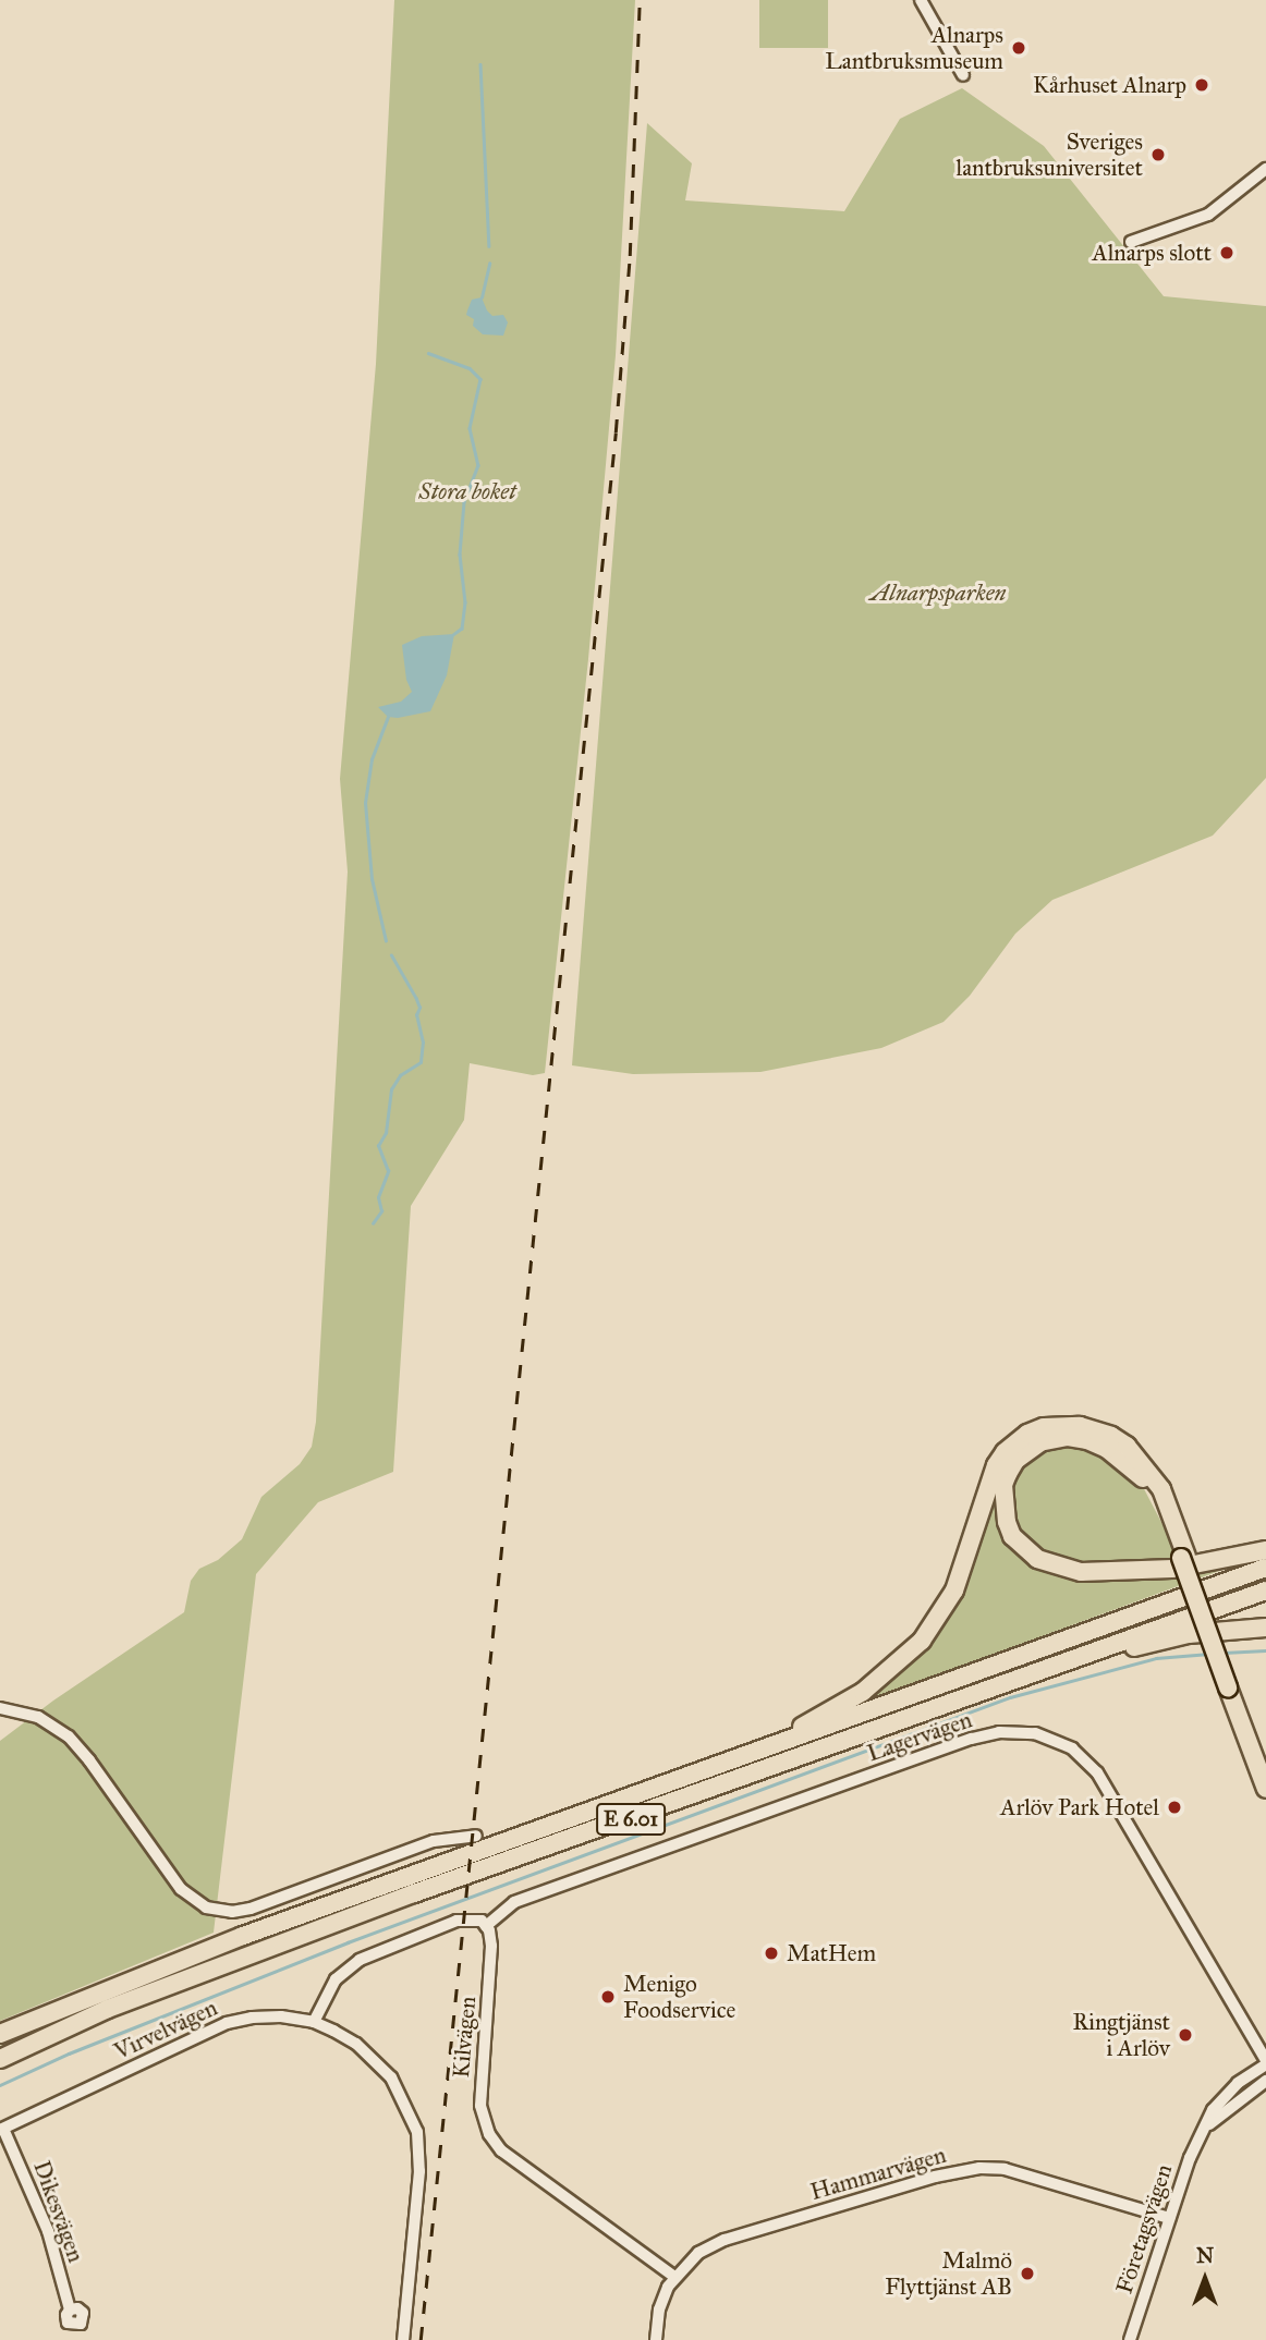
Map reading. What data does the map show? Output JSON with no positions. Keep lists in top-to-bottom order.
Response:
{
  "streets": {
    "highway": ["E 6.01"],
    "street": [
      "Lagervägen",
      "Virvelvägen",
      "Kilvägen",
      "Hammarvägen",
      "Dikesvägen",
      "Företagsvägen"
    ]
  },
  "crossings": [
    ["Lagervägen", "Kilvägen"],
    ["Lagervägen", "Företagsvägen"],
    ["Virvelvägen", "Dikesvägen"],
    ["Kilvägen", "Hammarvägen"],
    ["Hammarvägen", "Företagsvägen"]
  ],
  "parks": ["Stora boket", "Alnarpsparken"],
  "places": [
    "Alnarps Lantbruksmuseum",
    "Kårhuset Alnarp",
    "Sveriges lantbruksuniversitet",
    "Alnarps slott",
    "Arlöv Park Hotel",
    "MatHem",
    "Menigo Foodservice",
    "Ringtjänst i Arlöv",
    "Malmö Flyttjänst AB"
  ],
  "north": "top"
}
